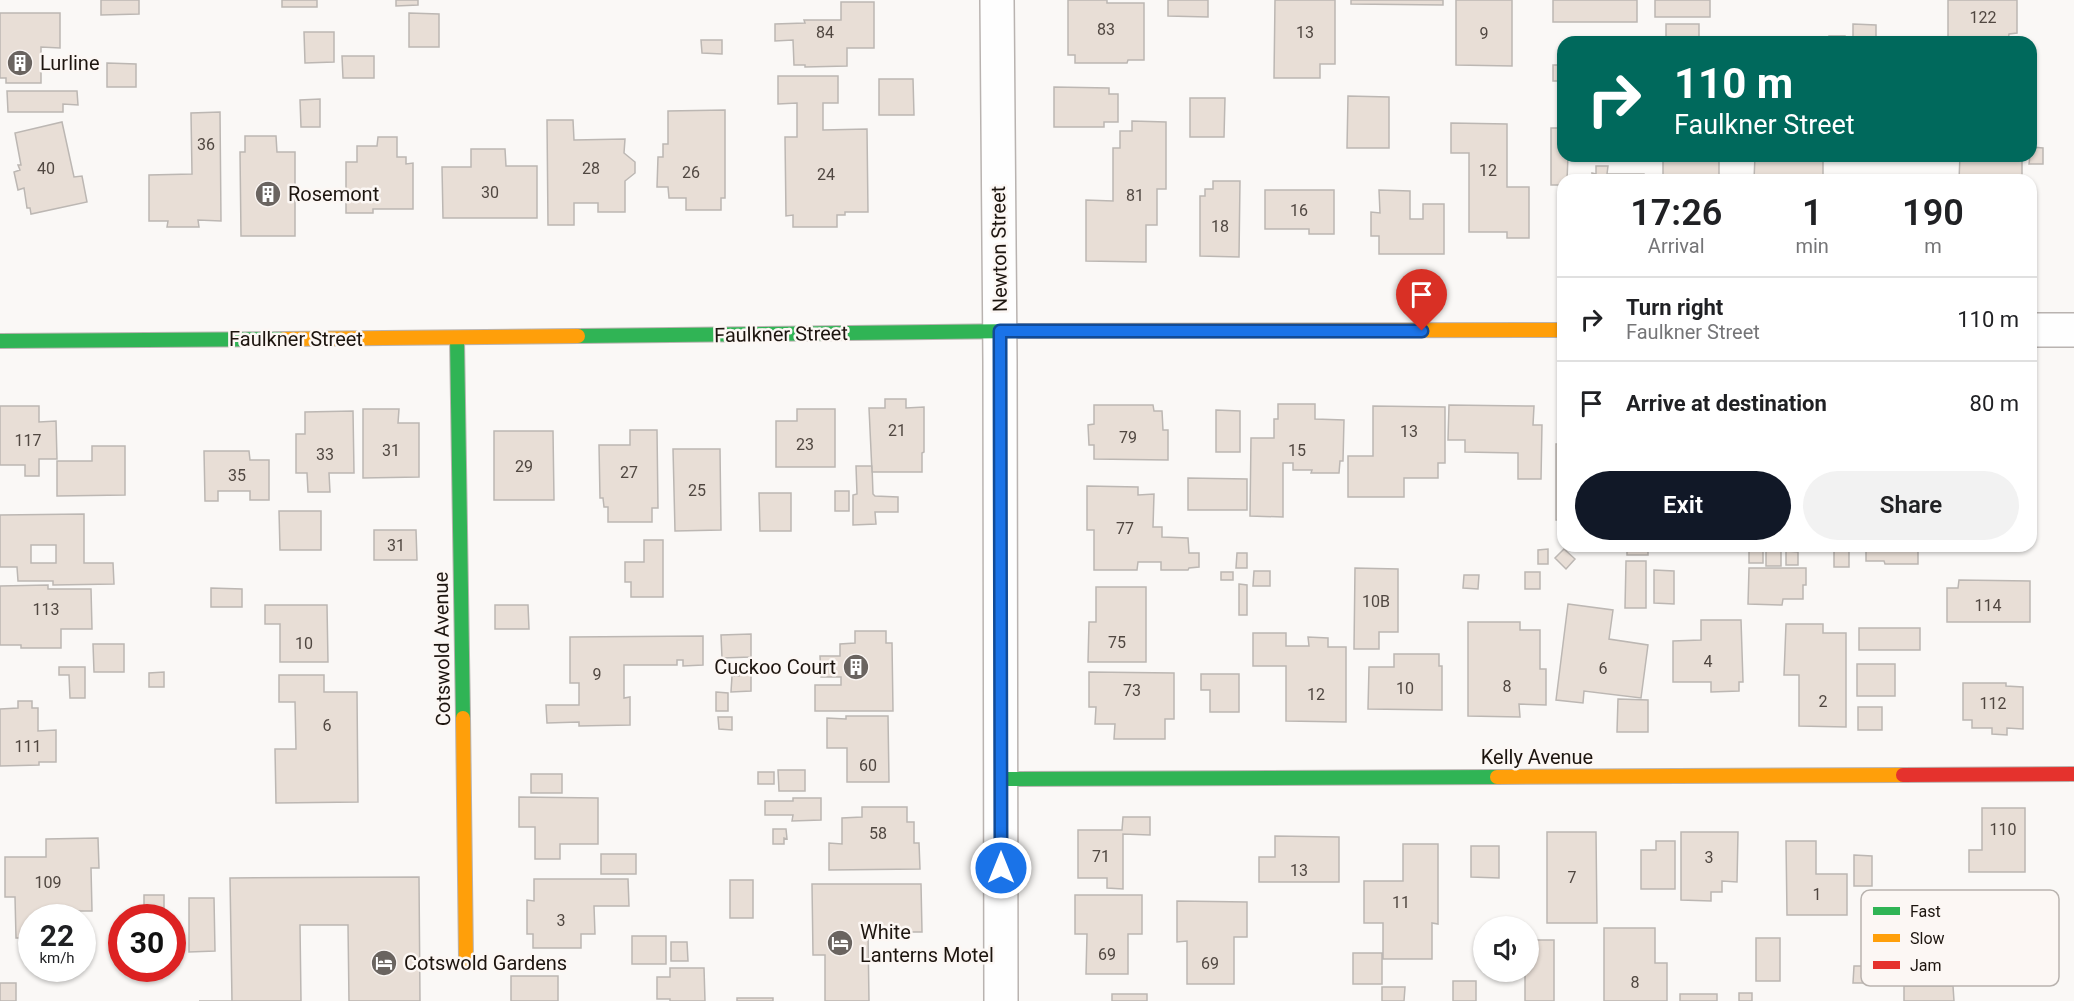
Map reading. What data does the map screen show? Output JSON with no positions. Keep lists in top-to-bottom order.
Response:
{
  "streets": {
    "street": [
      "Newton Street",
      "Faulkner Street",
      "Cotswold Avenue",
      "Kelly Avenue"
    ]
  },
  "crossings": [
    ["Newton Street", "Faulkner Street"],
    ["Newton Street", "Kelly Avenue"],
    ["Faulkner Street", "Cotswold Avenue"]
  ],
  "places": {
    "building": ["Lurline", "Rosemont", "Cuckoo Court"],
    "hotel": ["White Lanterns Motel", "Cotswold Gardens"]
  },
  "house_numbers": [
    "122",
    "83",
    "84",
    "13",
    "9",
    "36",
    "40",
    "28",
    "12",
    "26",
    "24",
    "30",
    "81",
    "16",
    "18",
    "21",
    "13",
    "79",
    "117",
    "23",
    "31",
    "15",
    "33",
    "29",
    "27",
    "35",
    "25",
    "77",
    "31",
    "10B",
    "114",
    "113",
    "75",
    "10",
    "4",
    "6",
    "9",
    "8",
    "10",
    "73",
    "12",
    "2",
    "112",
    "6",
    "111",
    "60",
    "110",
    "58",
    "71",
    "3",
    "13",
    "7",
    "109",
    "1",
    "11",
    "3",
    "69",
    "69",
    "8"
  ],
  "legend": ["Fast", "Slow", "Jam"],
  "page": {
    "turn": ["110 m", "Faulkner Street"],
    "eta": [
      "17:26",
      "Arrival",
      "1",
      "min",
      "190",
      "m"
    ],
    "list": [
      {
        "name": "Turn right",
        "note": "Faulkner Street",
        "value": "110 m"
      },
      {
        "name": "Arrive at destination",
        "value": "80 m"
      }
    ],
    "buttons": ["Exit", "Share"],
    "speed": "22 km/h",
    "limit": "30"
  }
}
